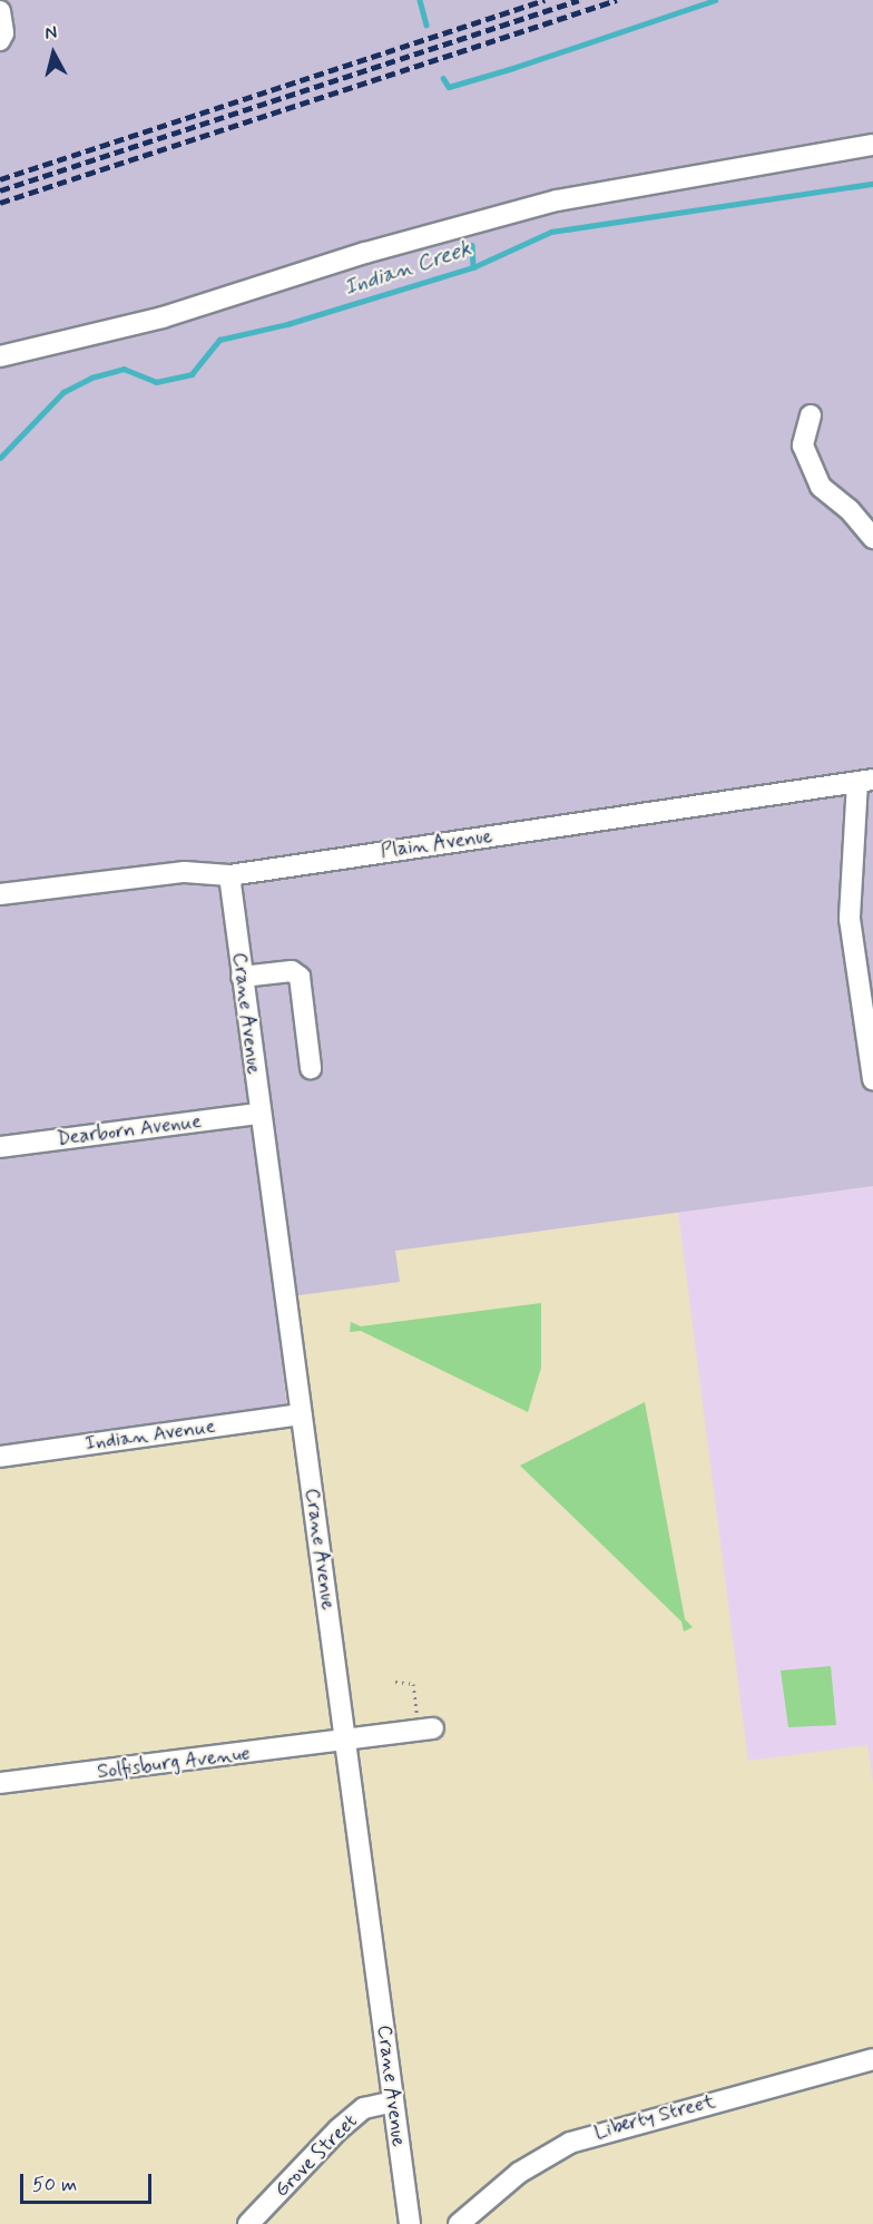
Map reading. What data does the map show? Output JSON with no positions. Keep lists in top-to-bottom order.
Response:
{
  "streets": {
    "street": [
      "Plain Avenue",
      "Crane Avenue",
      "Dearborn Avenue",
      "Indian Avenue",
      "Solfisburg Avenue",
      "Liberty Street",
      "Grove Street"
    ]
  },
  "crossings": [
    ["Plain Avenue", "Crane Avenue"],
    ["Crane Avenue", "Dearborn Avenue"],
    ["Crane Avenue", "Indian Avenue"],
    ["Crane Avenue", "Solfisburg Avenue"],
    ["Crane Avenue", "Grove Street"]
  ],
  "water": ["Indian Creek"],
  "scale_bar": "50 m",
  "north": "top"
}
